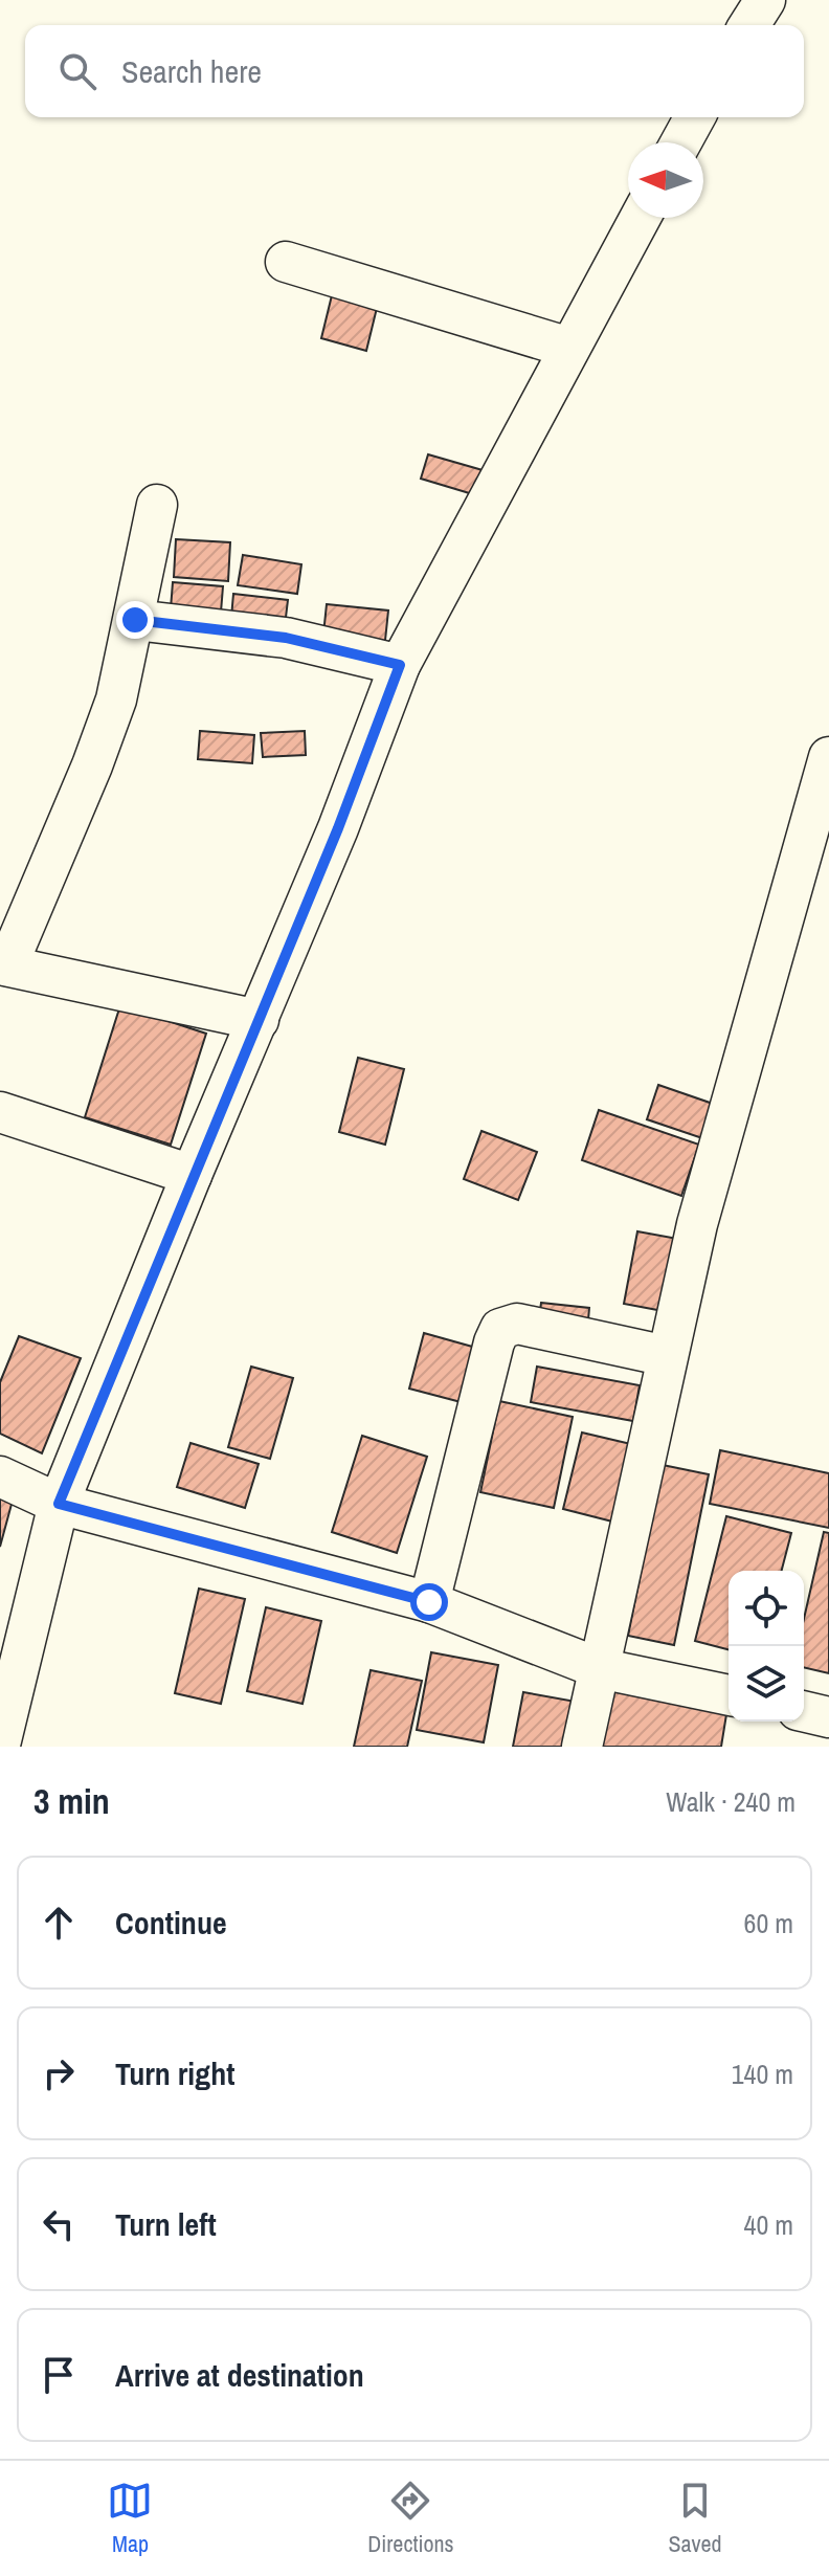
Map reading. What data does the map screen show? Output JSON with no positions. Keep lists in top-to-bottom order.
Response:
{
  "north": "left",
  "page": {
    "search": "Search here",
    "heading": ["3 min", "Walk · 240 m"],
    "list": [
      ["Continue", "60 m"],
      ["Turn right", "140 m"],
      ["Turn left", "40 m"],
      "Arrive at destination"
    ],
    "nav": ["Map", "Directions", "Saved"]
  }
}
